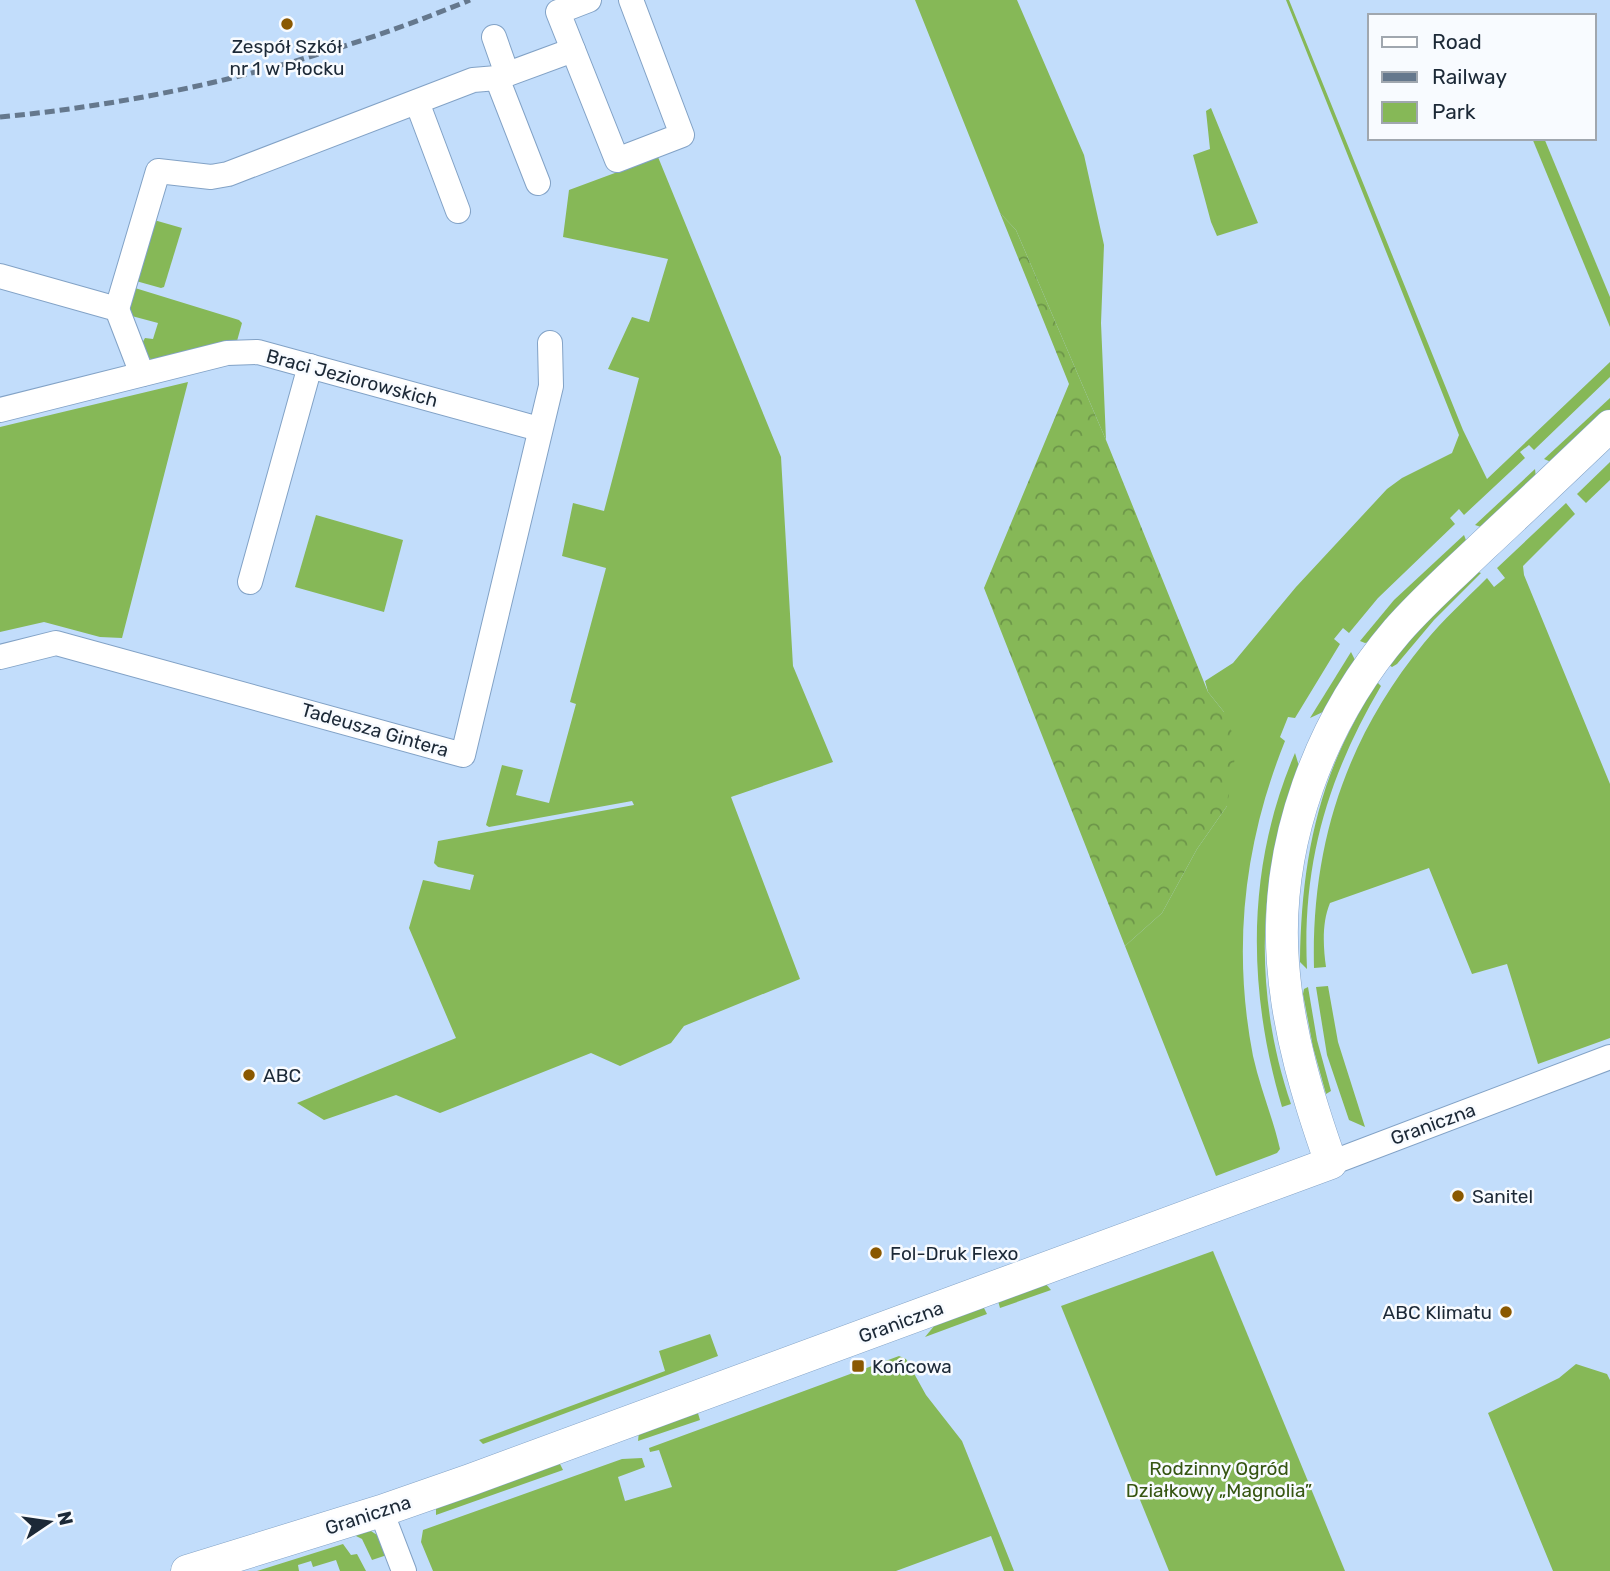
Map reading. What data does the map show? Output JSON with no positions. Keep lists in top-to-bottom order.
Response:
{
  "streets": {
    "street": ["Braci Jeziorowskich", "Tadeusza Gintera", "Graniczna"]
  },
  "crossings": [
    ["Braci Jeziorowskich", "Tadeusza Gintera"]
  ],
  "parks": ["Rodzinny Ogród Działkowy „Magnolia”"],
  "places": {
    "other": [
      "Zespół Szkół nr 1 w Płocku",
      "ABC",
      "Sanitel",
      "Fol-Druk Flexo",
      "ABC Klimatu"
    ],
    "transit": ["Końcowa"]
  },
  "legend": ["Road", "Railway", "Park"],
  "north": "right"
}
